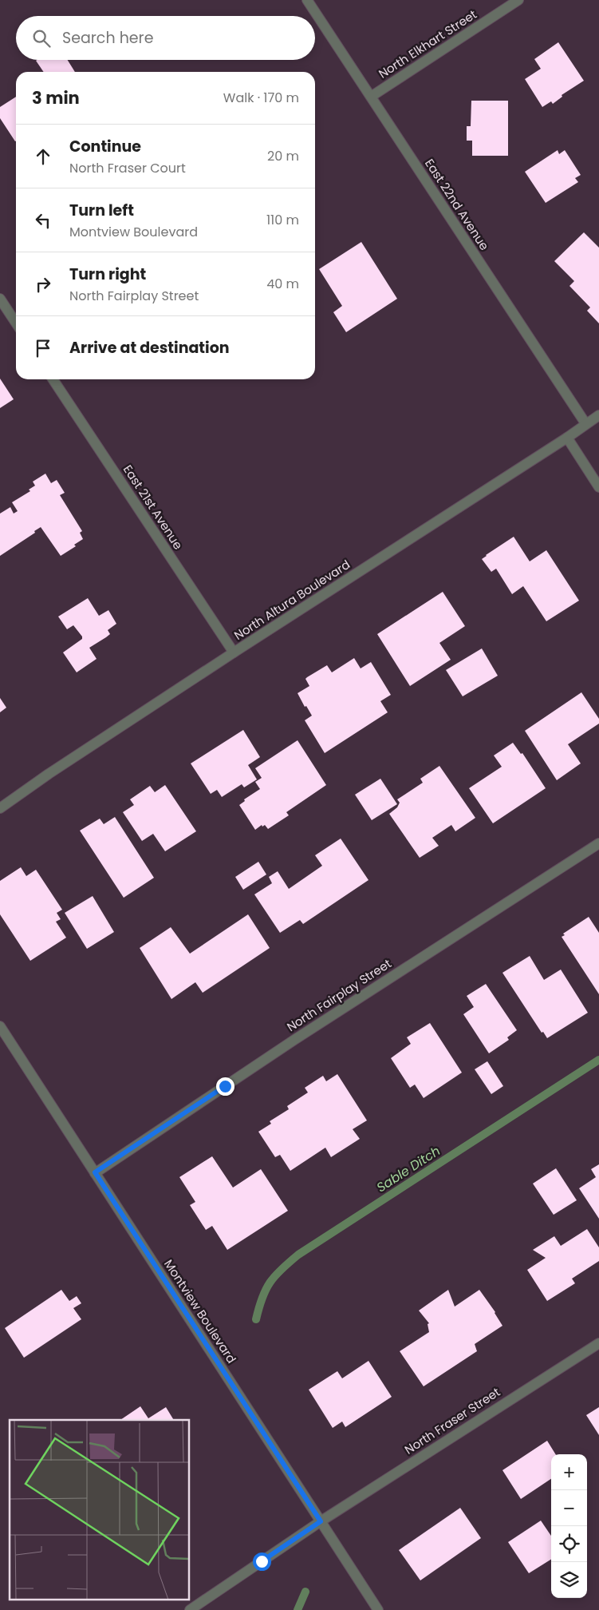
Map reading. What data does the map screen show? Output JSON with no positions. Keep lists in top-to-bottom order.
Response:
{
  "streets": {
    "street": [
      "North Elkhart Street",
      "East 22nd Avenue",
      "East 21st Avenue",
      "North Altura Boulevard",
      "North Fairplay Street",
      "Montview Boulevard",
      "North Fraser Street"
    ]
  },
  "crossings": [
    ["North Elkhart Street", "East 22nd Avenue"],
    ["East 22nd Avenue", "North Altura Boulevard"],
    ["East 21st Avenue", "North Altura Boulevard"],
    ["North Fairplay Street", "Montview Boulevard"],
    ["Montview Boulevard", "North Fraser Street"]
  ],
  "water": ["Sable Ditch"],
  "page": {
    "search": "Search here",
    "heading": ["3 min", "Walk · 170 m"],
    "list": [
      ["Continue", "North Fraser Court", "20 m"],
      ["Turn left", "Montview Boulevard", "110 m"],
      ["Turn right", "North Fairplay Street", "40 m"],
      "Arrive at destination"
    ],
    "map_buttons": ["+", "−"]
  }
}
